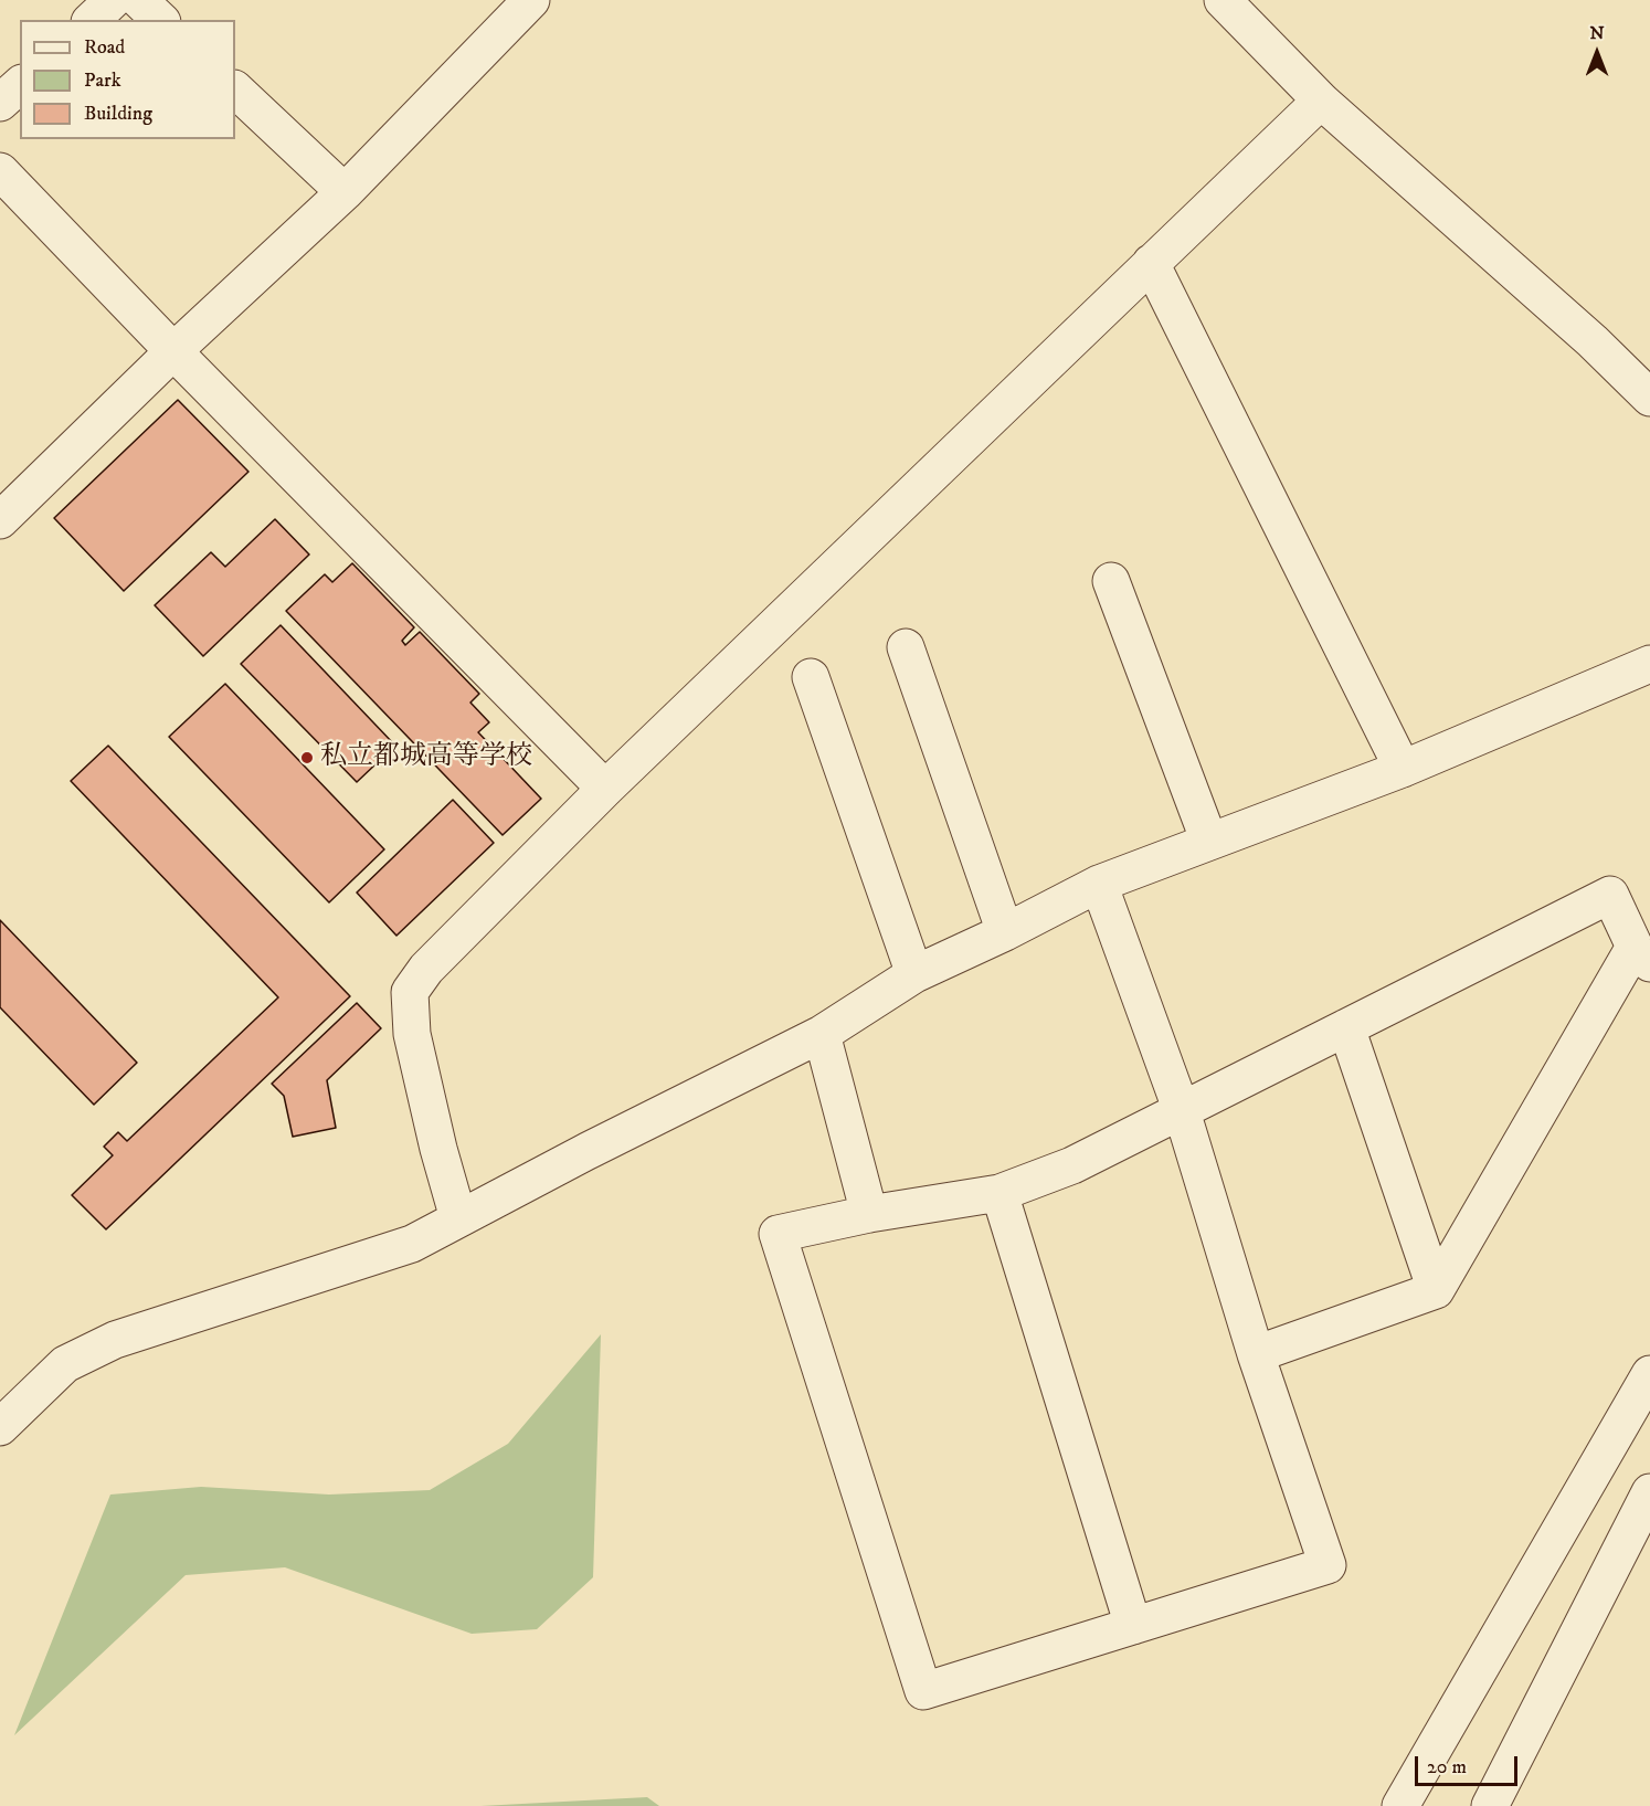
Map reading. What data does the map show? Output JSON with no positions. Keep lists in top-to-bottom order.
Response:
{
  "places": ["私立都城高等学校"],
  "legend": ["Road", "Park", "Building"],
  "scale_bar": "20 m",
  "north": "top"
}
